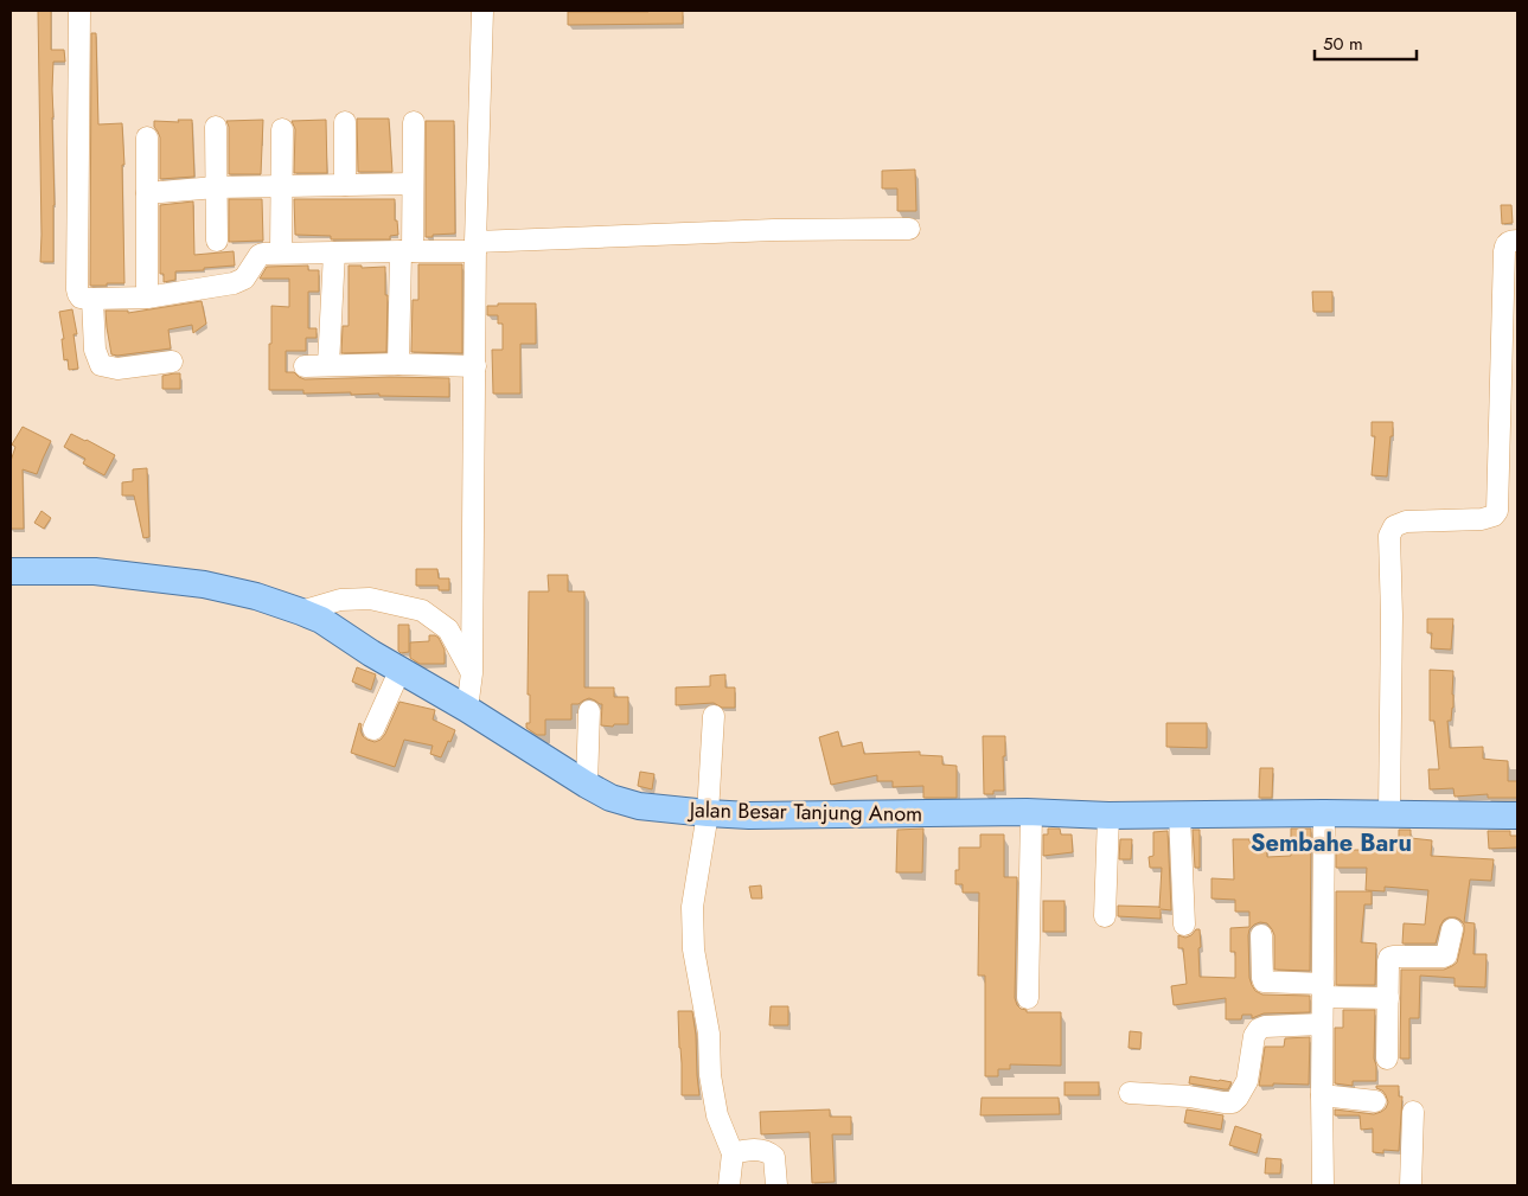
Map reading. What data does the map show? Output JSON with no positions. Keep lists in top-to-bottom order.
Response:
{
  "streets": {
    "main road": ["Jalan Besar Tanjung Anom"]
  },
  "districts": ["Sembahe Baru"],
  "scale_bar": "50 m"
}
